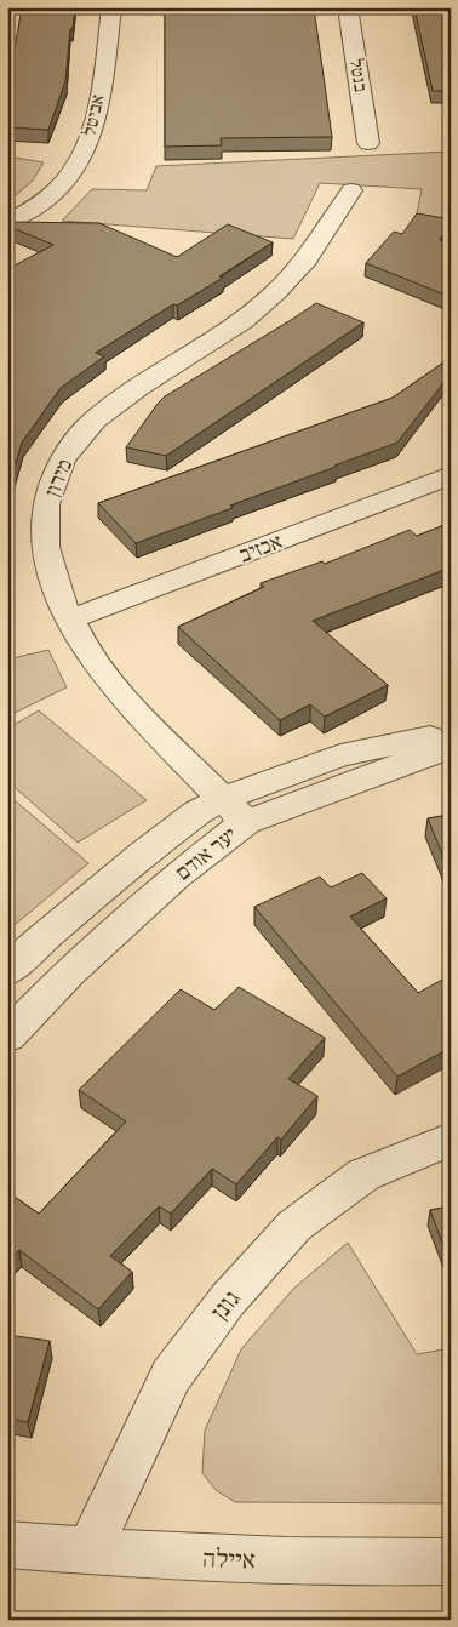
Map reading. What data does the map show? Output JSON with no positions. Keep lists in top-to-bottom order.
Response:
{
  "streets": {
    "street": [
      "בנטל",
      "אביטל",
      "מירון",
      "אכזיב",
      "יער אודם",
      "גונן",
      "איילה"
    ]
  },
  "crossings": [
    ["מירון", "אכזיב"],
    ["מירון", "יער אודם"],
    ["גונן", "איילה"]
  ]
}
